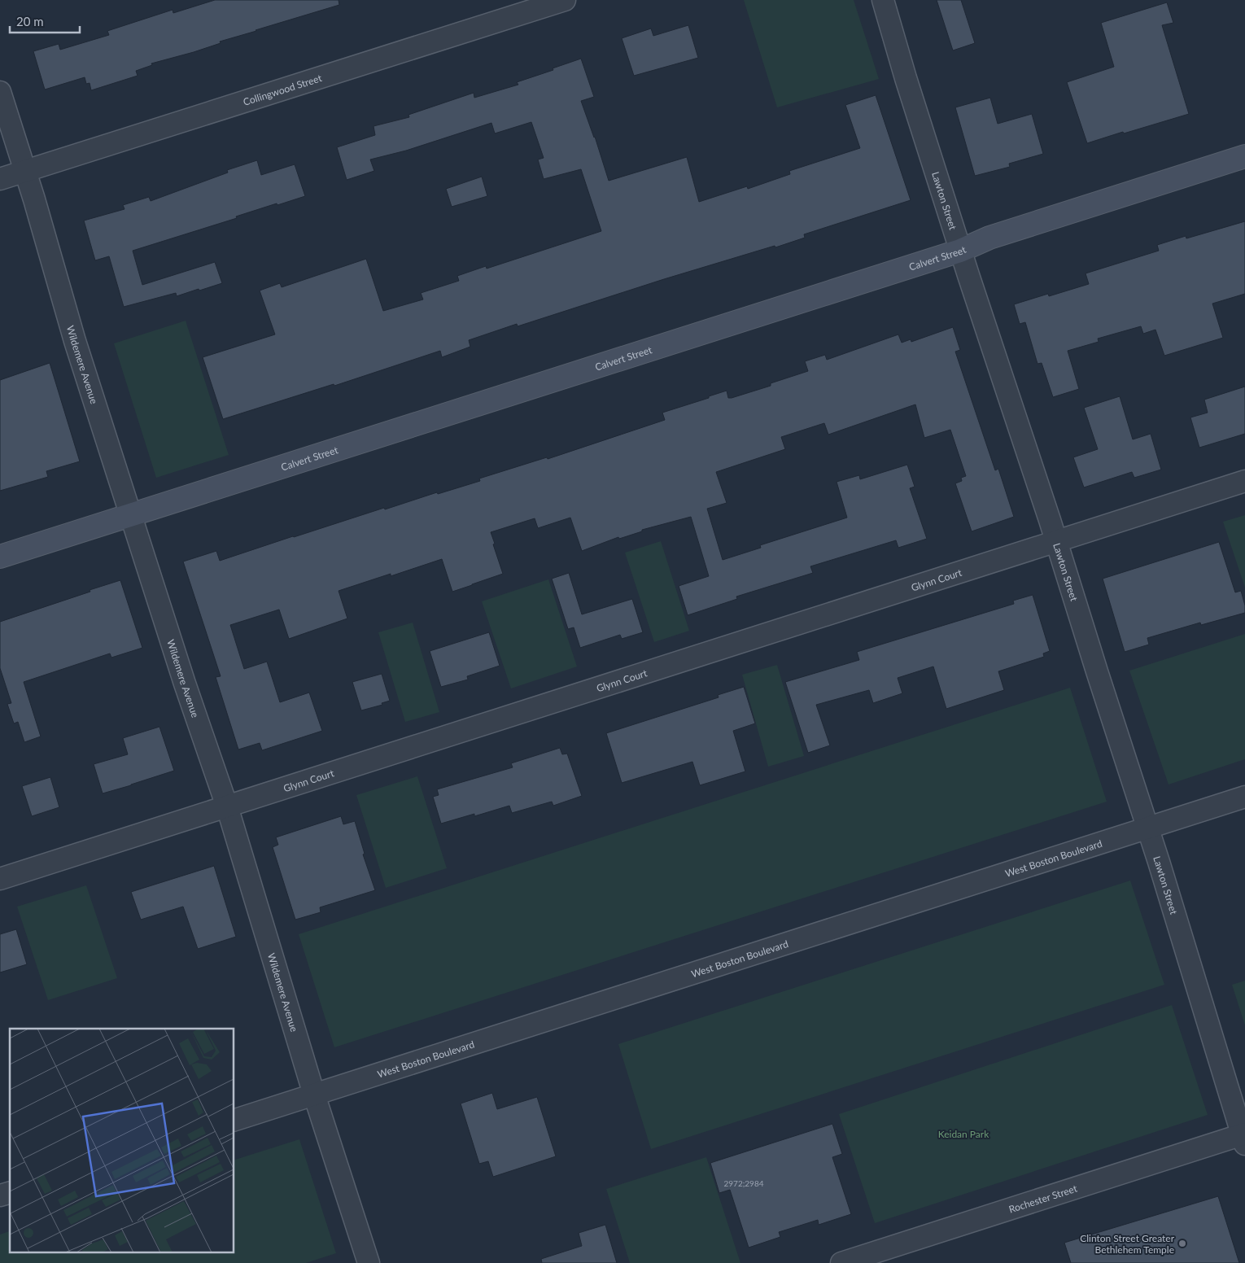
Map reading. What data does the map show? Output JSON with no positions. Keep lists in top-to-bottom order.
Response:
{
  "streets": {
    "street": [
      "Collingwood Street",
      "Lawton Street",
      "Calvert Street",
      "Wildemere Avenue",
      "Glynn Court",
      "West Boston Boulevard",
      "Rochester Street"
    ]
  },
  "crossings": [
    ["Collingwood Street", "Wildemere Avenue"],
    ["Lawton Street", "Calvert Street"],
    ["Lawton Street", "Glynn Court"],
    ["Lawton Street", "West Boston Boulevard"],
    ["Lawton Street", "Rochester Street"],
    ["Calvert Street", "Wildemere Avenue"],
    ["Wildemere Avenue", "Glynn Court"],
    ["Wildemere Avenue", "West Boston Boulevard"]
  ],
  "parks": ["Keidan Park"],
  "places": ["Clinton Street Greater Bethlehem Temple"],
  "house_numbers": ["2972;2984"],
  "scale_bar": "20 m"
}
